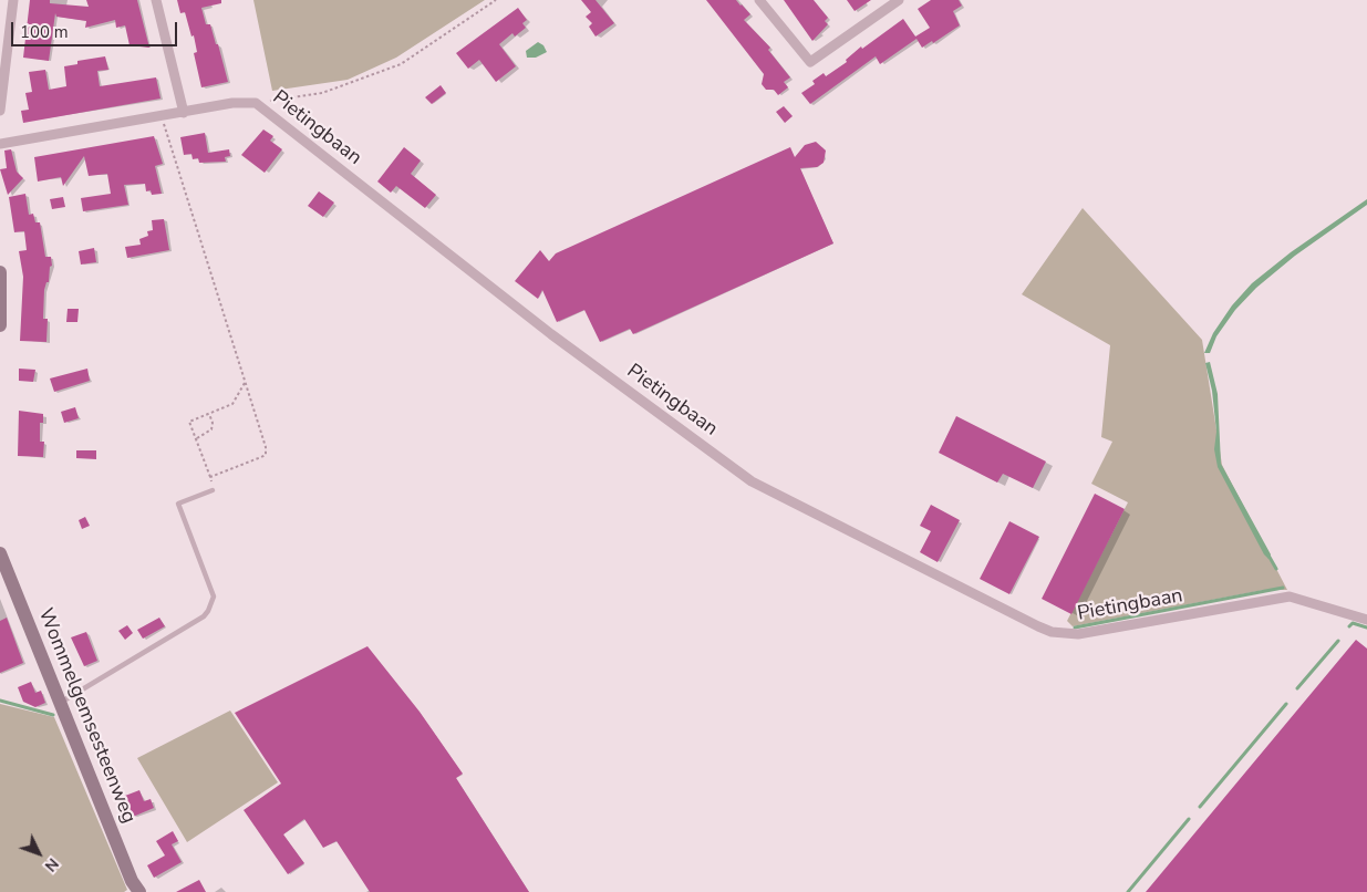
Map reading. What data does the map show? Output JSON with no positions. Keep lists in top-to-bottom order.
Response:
{
  "streets": {
    "street": ["Pietingbaan", "Wommelgemsesteenweg"]
  },
  "scale_bar": "100 m",
  "north": "bottom right"
}
